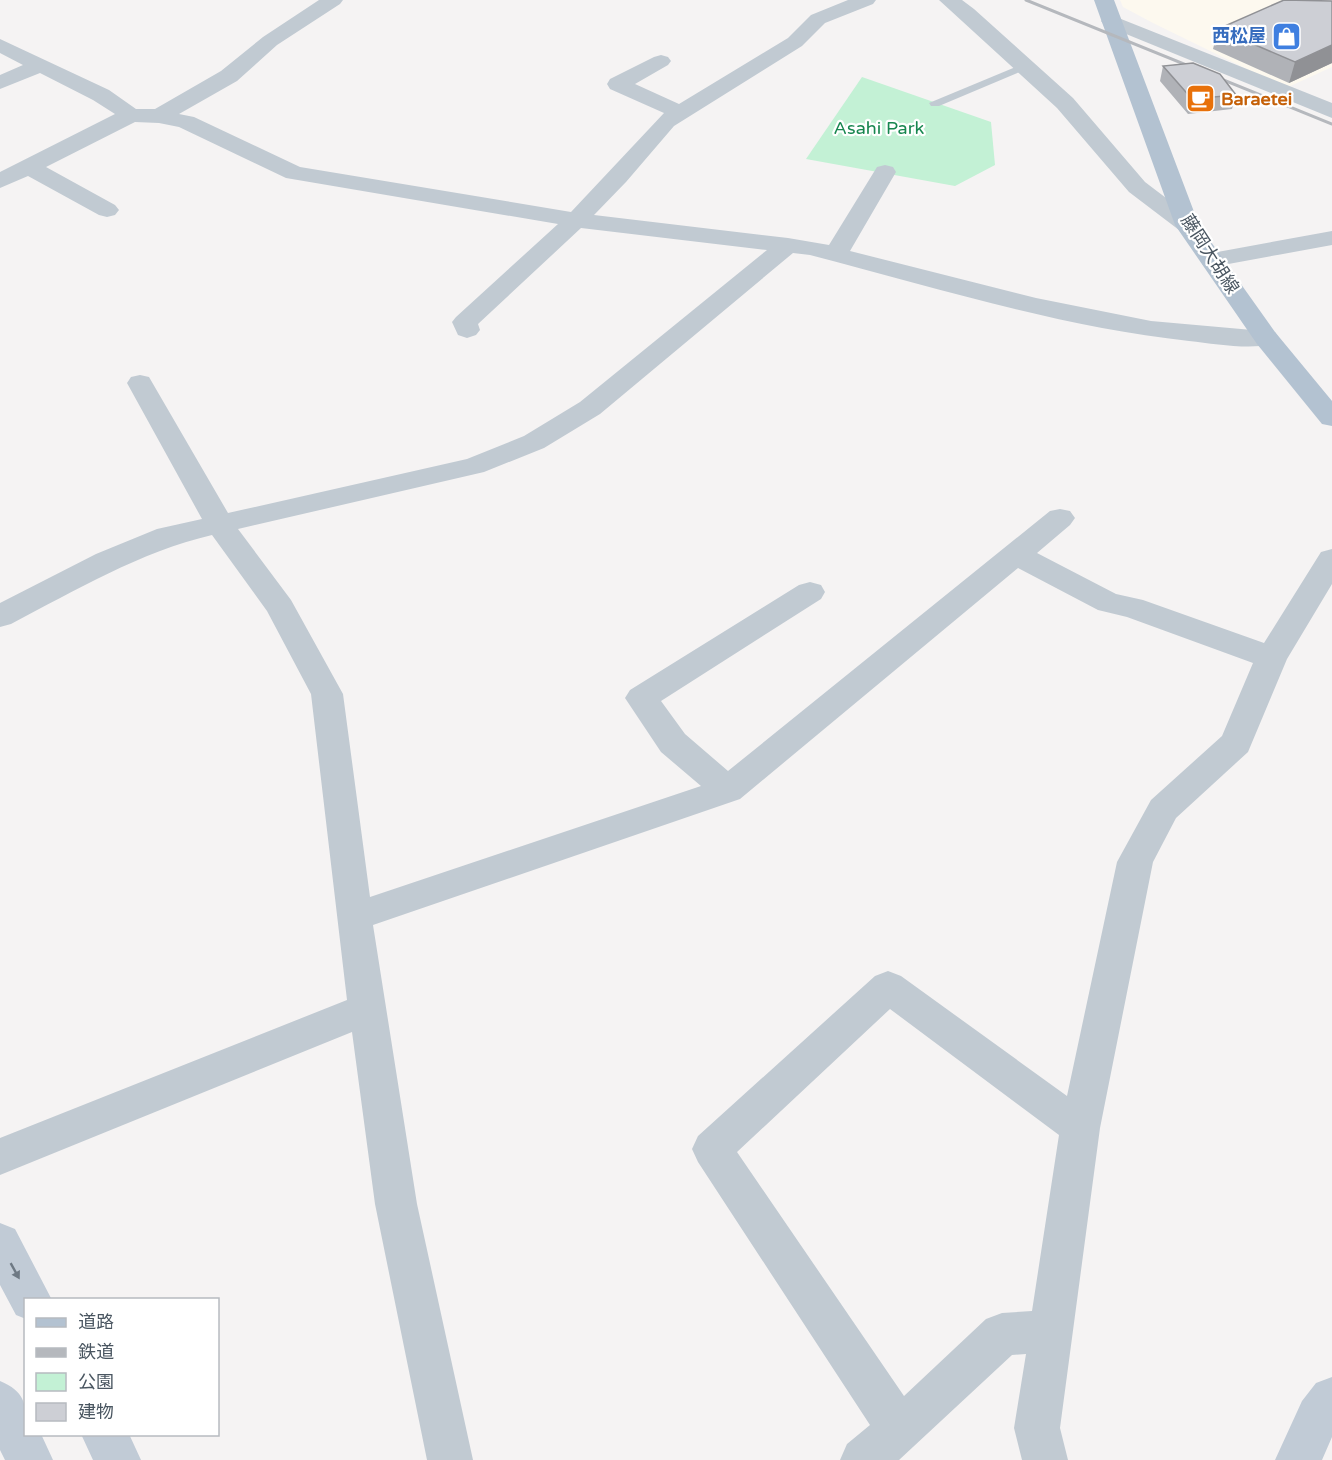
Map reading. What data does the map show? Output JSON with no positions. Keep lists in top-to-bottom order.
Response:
{
  "streets": {
    "main road": ["藤岡大胡線"]
  },
  "parks": ["Asahi Park"],
  "places": {
    "shop": ["西松屋"],
    "cafe": ["Baraetei"]
  },
  "legend": [
    "道路",
    "鉄道",
    "公園",
    "建物"
  ]
}
